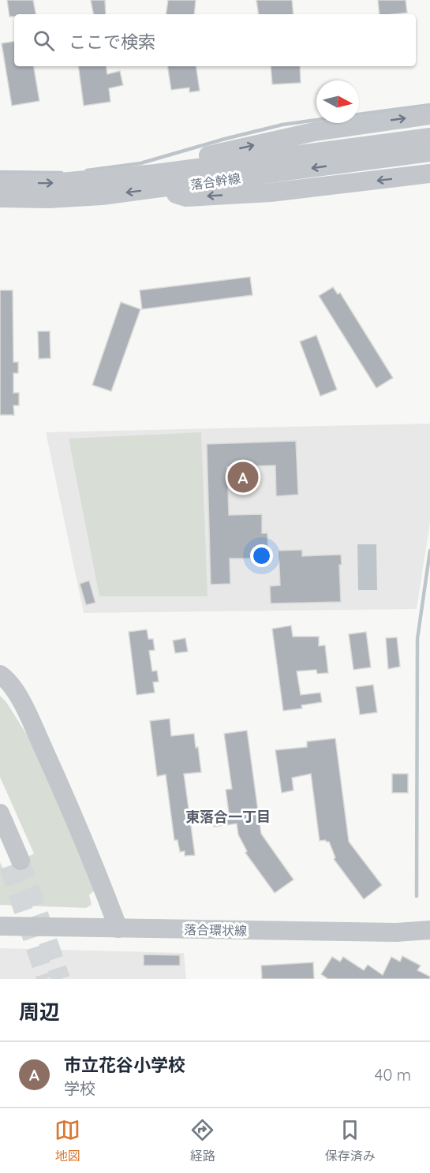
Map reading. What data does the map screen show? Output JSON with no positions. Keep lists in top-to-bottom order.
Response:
{
  "streets": {
    "street": ["落合幹線", "落合環状線"]
  },
  "districts": ["東落合一丁目"],
  "north": "right",
  "page": {
    "search": "ここで検索",
    "pins": "A",
    "heading": "周辺",
    "list": [
      {
        "mark": "A",
        "name": "市立花谷小学校",
        "note": "学校",
        "value": "40 m"
      }
    ],
    "nav": ["地図", "経路", "保存済み"]
  }
}
